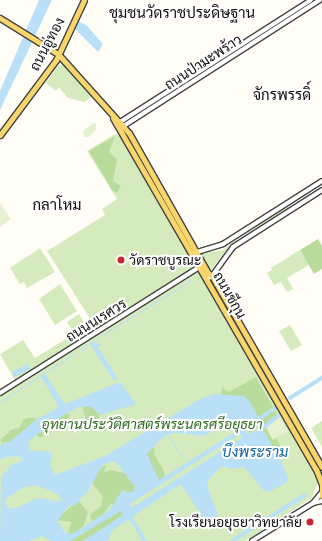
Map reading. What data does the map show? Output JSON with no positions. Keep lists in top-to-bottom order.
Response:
{
  "streets": {
    "main road": ["ถนนอู่ทอง", "ถนนชีกุน"],
    "street": ["ถนนป่ามะพร้าว", "ถนนนเรศวร"]
  },
  "crossings": [
    ["ถนนอู่ทอง", "ถนนชีกุน"],
    ["ถนนป่ามะพร้าว", "ถนนชีกุน"],
    ["ถนนชีกุน", "ถนนนเรศวร"]
  ],
  "districts": ["ชุมชนวัดราชประดิษฐาน", "จักรพรรดิ์", "กลาโหม"],
  "water": ["บึงพระราม"],
  "parks": ["อุทยานประวัติศาสตร์พระนครศรีอยุธยา"],
  "places": ["วัดราชบูรณะ", "โรงเรียนอยุธยาวิทยาลัย"]
}
